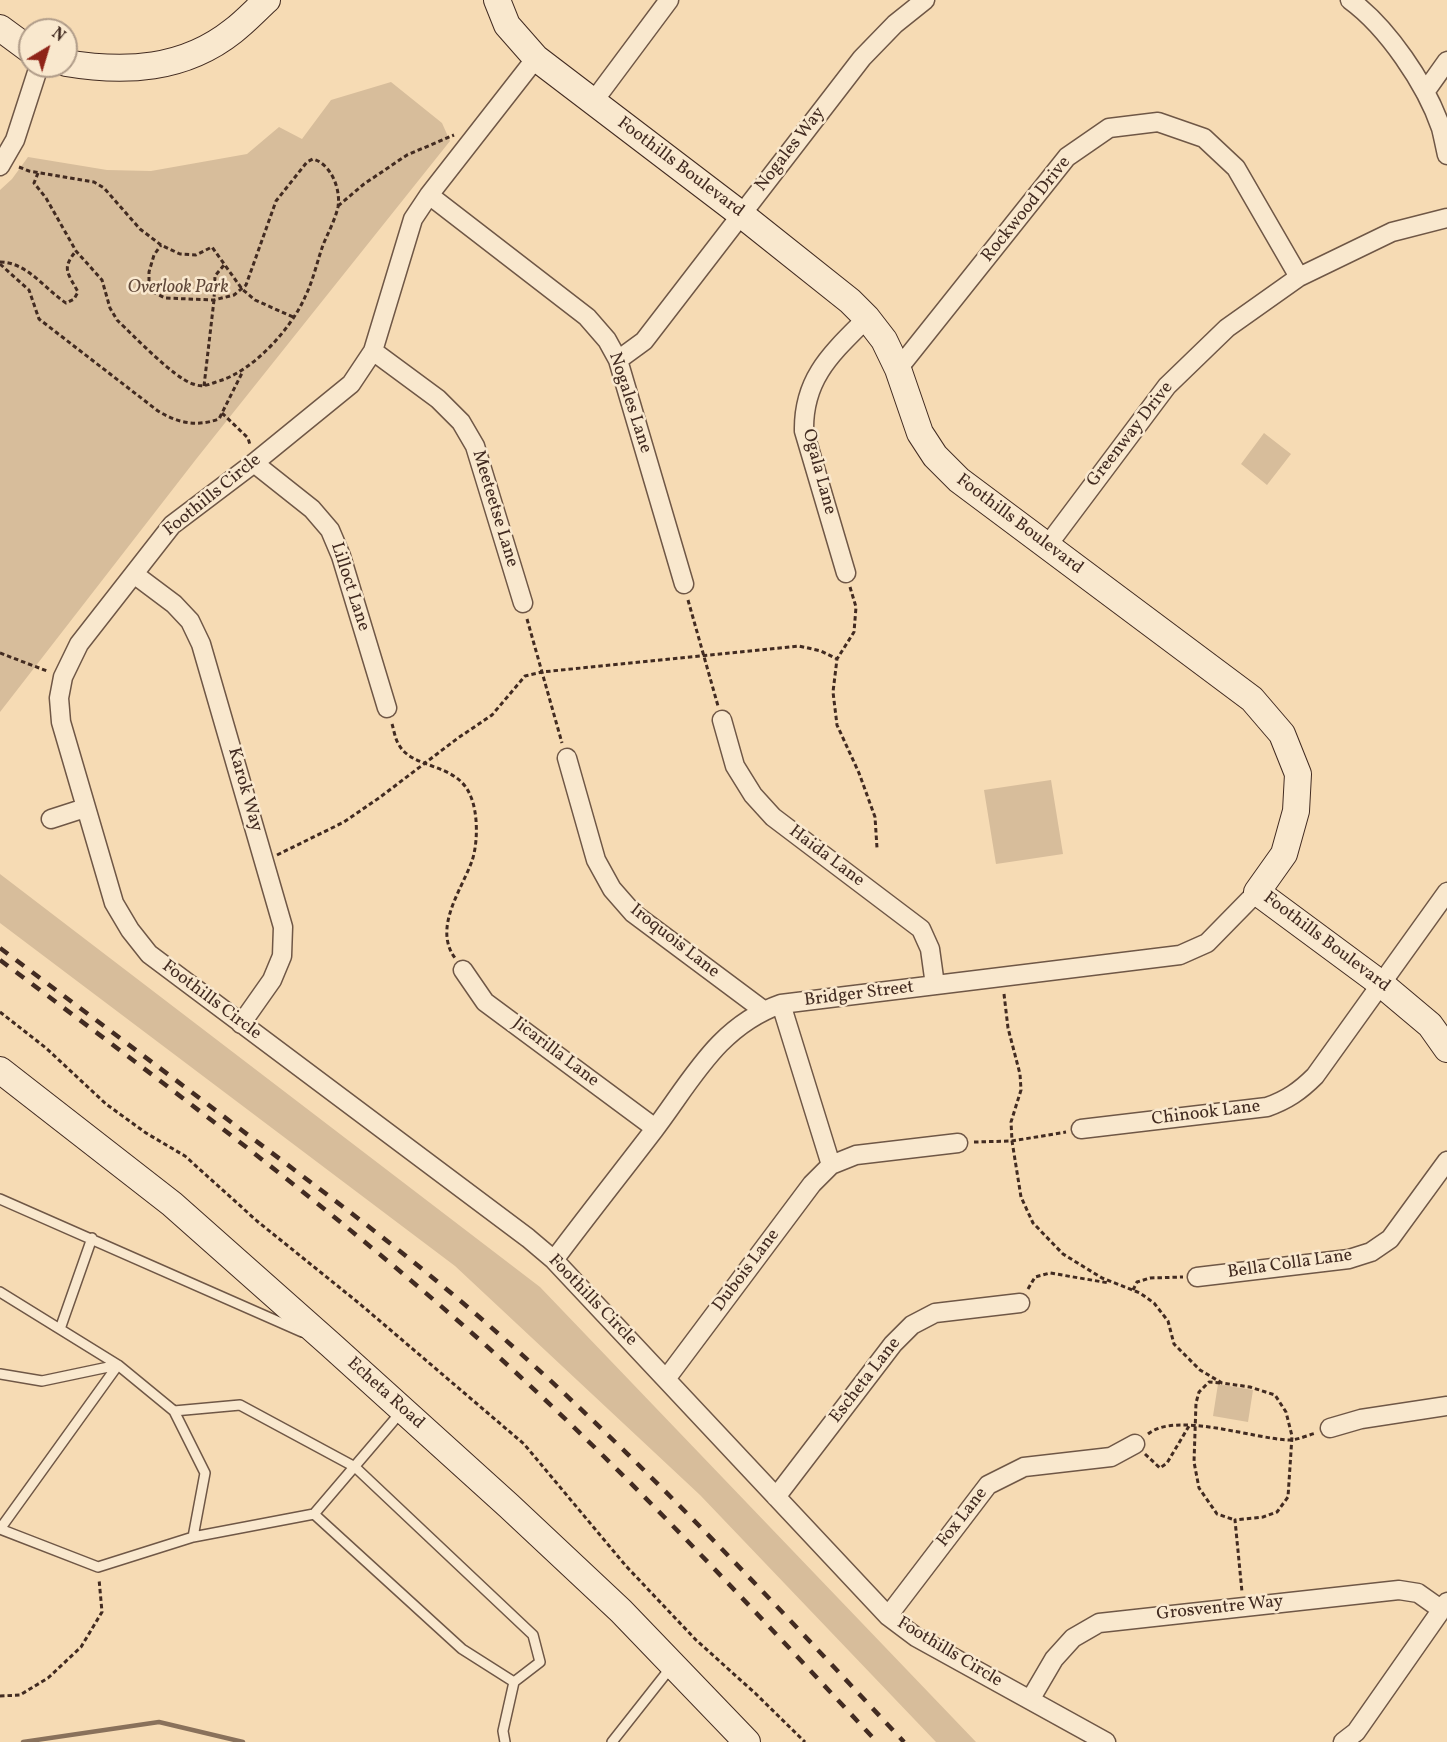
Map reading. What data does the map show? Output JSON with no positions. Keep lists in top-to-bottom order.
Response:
{
  "streets": {
    "street": [
      "Nogales Way",
      "Foothills Boulevard",
      "Rockwood Drive",
      "Nogales Lane",
      "Greenway Drive",
      "Ogala Lane",
      "Foothills Circle",
      "Meeteetse Lane",
      "Lilloct Lane",
      "Karok Way",
      "Haida Lane",
      "Iroquois Lane",
      "Bridger Street",
      "Jicarilla Lane",
      "Chinook Lane",
      "Bella Colla Lane",
      "Dubois Lane",
      "Escheta Lane",
      "Echeta Road",
      "Fox Lane",
      "Grosventre Way"
    ]
  },
  "crossings": [
    ["Nogales Way", "Foothills Boulevard"],
    ["Nogales Way", "Nogales Lane"],
    ["Foothills Boulevard", "Rockwood Drive"],
    ["Foothills Boulevard", "Greenway Drive"],
    ["Foothills Boulevard", "Ogala Lane"],
    ["Foothills Boulevard", "Foothills Circle"],
    ["Foothills Boulevard", "Bridger Street"],
    ["Foothills Boulevard", "Chinook Lane"],
    ["Rockwood Drive", "Greenway Drive"],
    ["Nogales Lane", "Foothills Circle"],
    ["Foothills Circle", "Meeteetse Lane"],
    ["Foothills Circle", "Lilloct Lane"],
    ["Foothills Circle", "Karok Way"],
    ["Foothills Circle", "Bridger Street"],
    ["Foothills Circle", "Dubois Lane"],
    ["Foothills Circle", "Escheta Lane"],
    ["Foothills Circle", "Fox Lane"],
    ["Foothills Circle", "Grosventre Way"],
    ["Haida Lane", "Bridger Street"],
    ["Iroquois Lane", "Bridger Street"],
    ["Bridger Street", "Jicarilla Lane"]
  ],
  "parks": ["Overlook Park"],
  "north": "top right"
}
